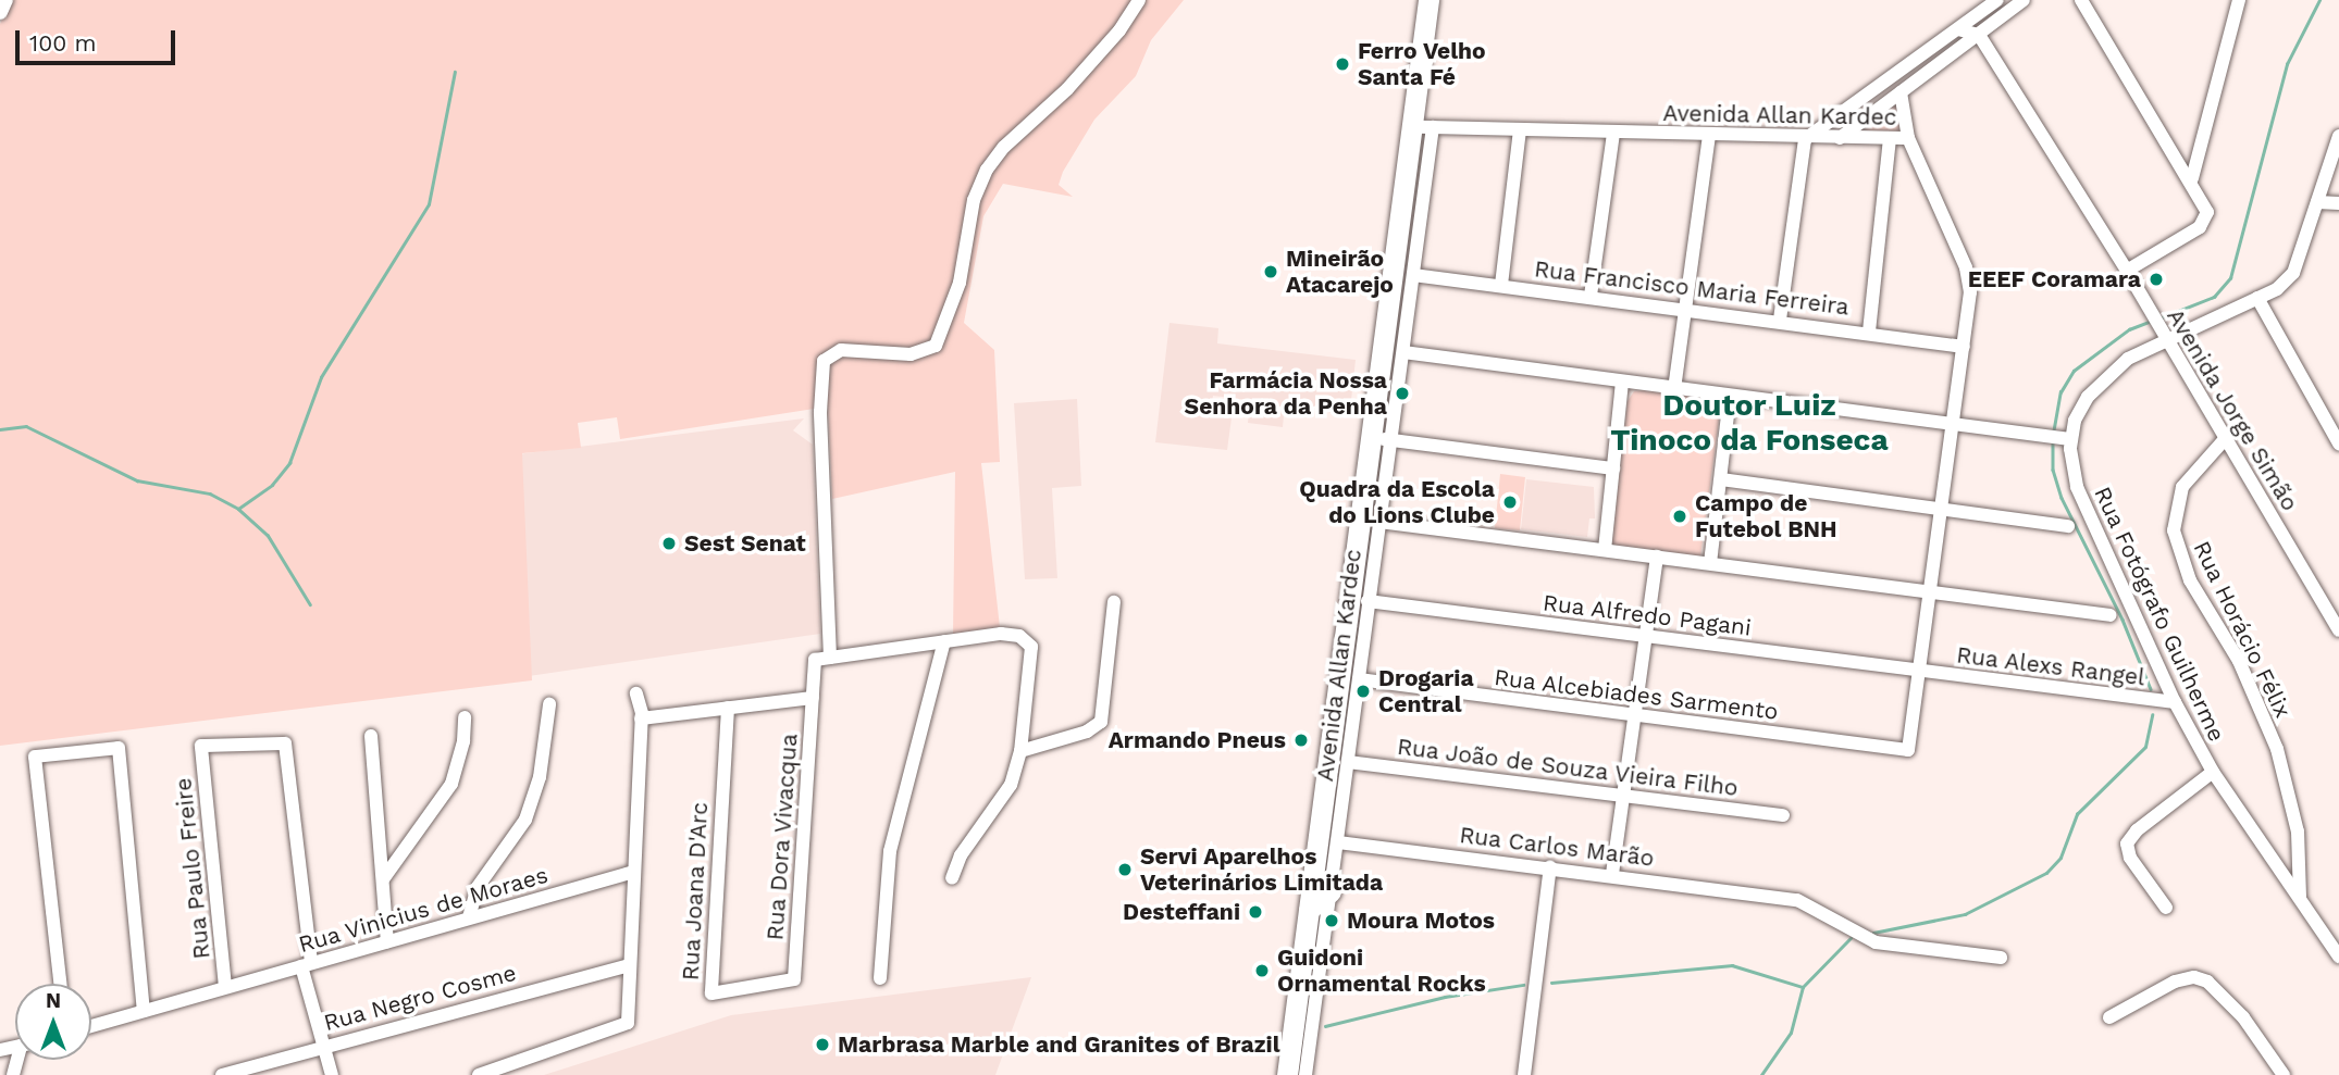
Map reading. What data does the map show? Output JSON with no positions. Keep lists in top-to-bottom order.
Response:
{
  "streets": {
    "street": [
      "Avenida Allan Kardec",
      "Rua Francisco Maria Ferreira",
      "Avenida Jorge Simão",
      "Rua Fotógrafo Guilherme",
      "Rua Alfredo Pagani",
      "Rua Horácio Félix",
      "Rua Alexs Rangel",
      "Rua Alcebiades Sarmento",
      "Rua João de Souza Vieira Filho",
      "Rua Dora Vivacqua",
      "Rua Carlos Marão",
      "Rua Paulo Freire",
      "Rua Joana D'Arc",
      "Rua Vinicius de Moraes",
      "Rua Negro Cosme"
    ]
  },
  "crossings": [
    ["Avenida Allan Kardec", "Rua Francisco Maria Ferreira"],
    ["Avenida Allan Kardec", "Rua Alfredo Pagani"],
    ["Avenida Allan Kardec", "Rua Alexs Rangel"],
    ["Avenida Allan Kardec", "Rua Alcebiades Sarmento"],
    ["Avenida Allan Kardec", "Rua João de Souza Vieira Filho"],
    ["Avenida Allan Kardec", "Rua Carlos Marão"],
    ["Avenida Jorge Simão", "Rua Horácio Félix"],
    ["Rua Fotógrafo Guilherme", "Rua Horácio Félix"],
    ["Rua Fotógrafo Guilherme", "Rua Alexs Rangel"],
    ["Rua Alfredo Pagani", "Rua Alexs Rangel"],
    ["Rua Dora Vivacqua", "Rua Joana D'Arc"],
    ["Rua Paulo Freire", "Rua Vinicius de Moraes"]
  ],
  "districts": ["Doutor Luiz Tinoco da Fonseca"],
  "places": [
    "Ferro Velho Santa Fé",
    "Mineirão Atacarejo",
    "EEEF Coramara",
    "Farmácia Nossa Senhora da Penha",
    "Quadra da Escola do Lions Clube",
    "Campo de Futebol BNH",
    "Sest Senat",
    "Drogaria Central",
    "Armando Pneus",
    "Servi Aparelhos Veterinários Limitada",
    "Desteffani",
    "Moura Motos",
    "Guidoni Ornamental Rocks",
    "Marbrasa Marble and Granites of Brazil"
  ],
  "scale_bar": "100 m",
  "north": "top"
}
